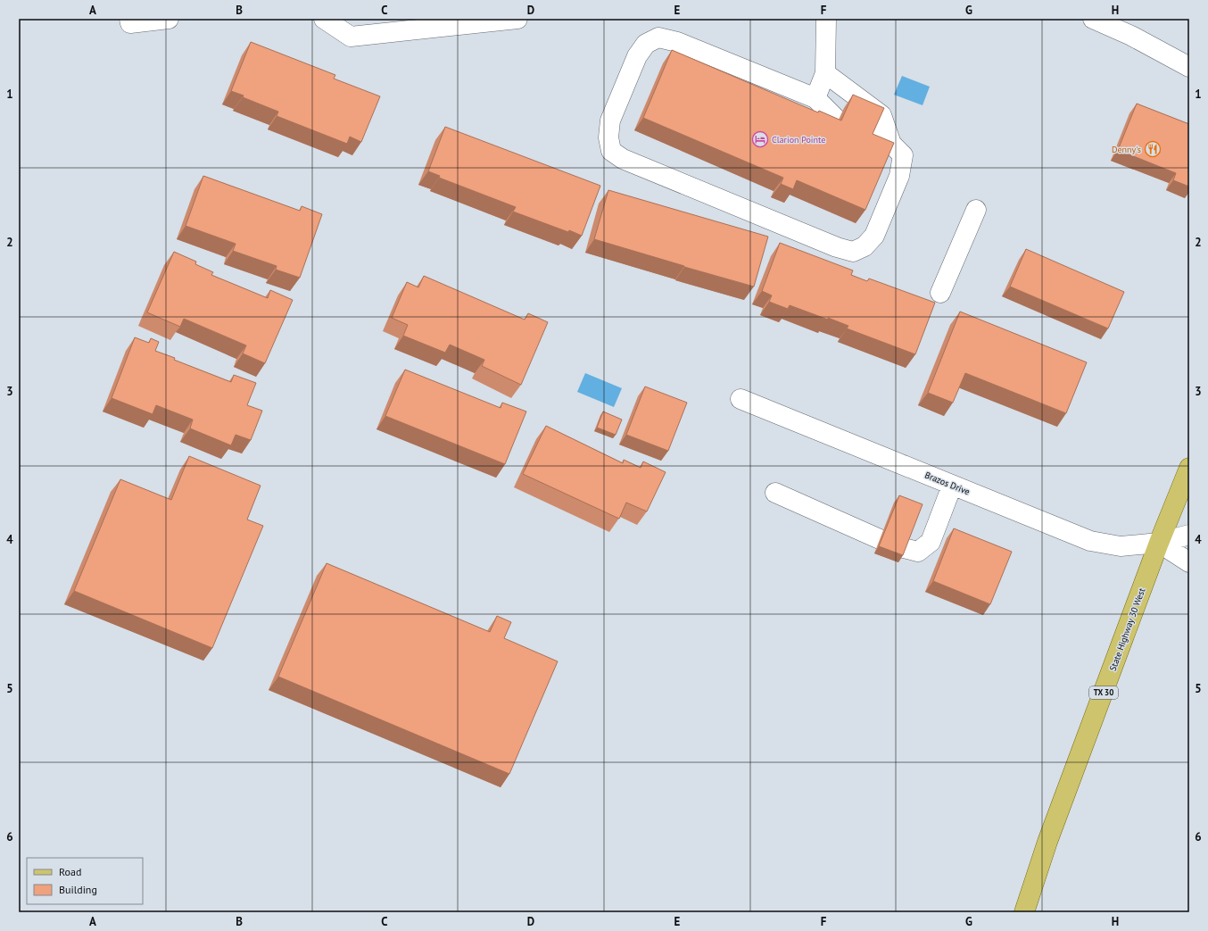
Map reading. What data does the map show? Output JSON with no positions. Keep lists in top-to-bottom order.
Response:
{
  "streets": {
    "main road": ["State Highway 30 West", "TX 30"],
    "street": ["Brazos Drive"]
  },
  "crossings": [
    ["Brazos Drive", "State Highway 30 West"]
  ],
  "places": {
    "hotel": ["Clarion Pointe"],
    "restaurant": ["Denny's"]
  },
  "legend": ["Road", "Building"],
  "grid": {
    "columns": [
      "A",
      "B",
      "C",
      "D",
      "E",
      "F",
      "G",
      "H"
    ],
    "rows": [
      "1",
      "2",
      "3",
      "4",
      "5",
      "6"
    ]
  }
}
